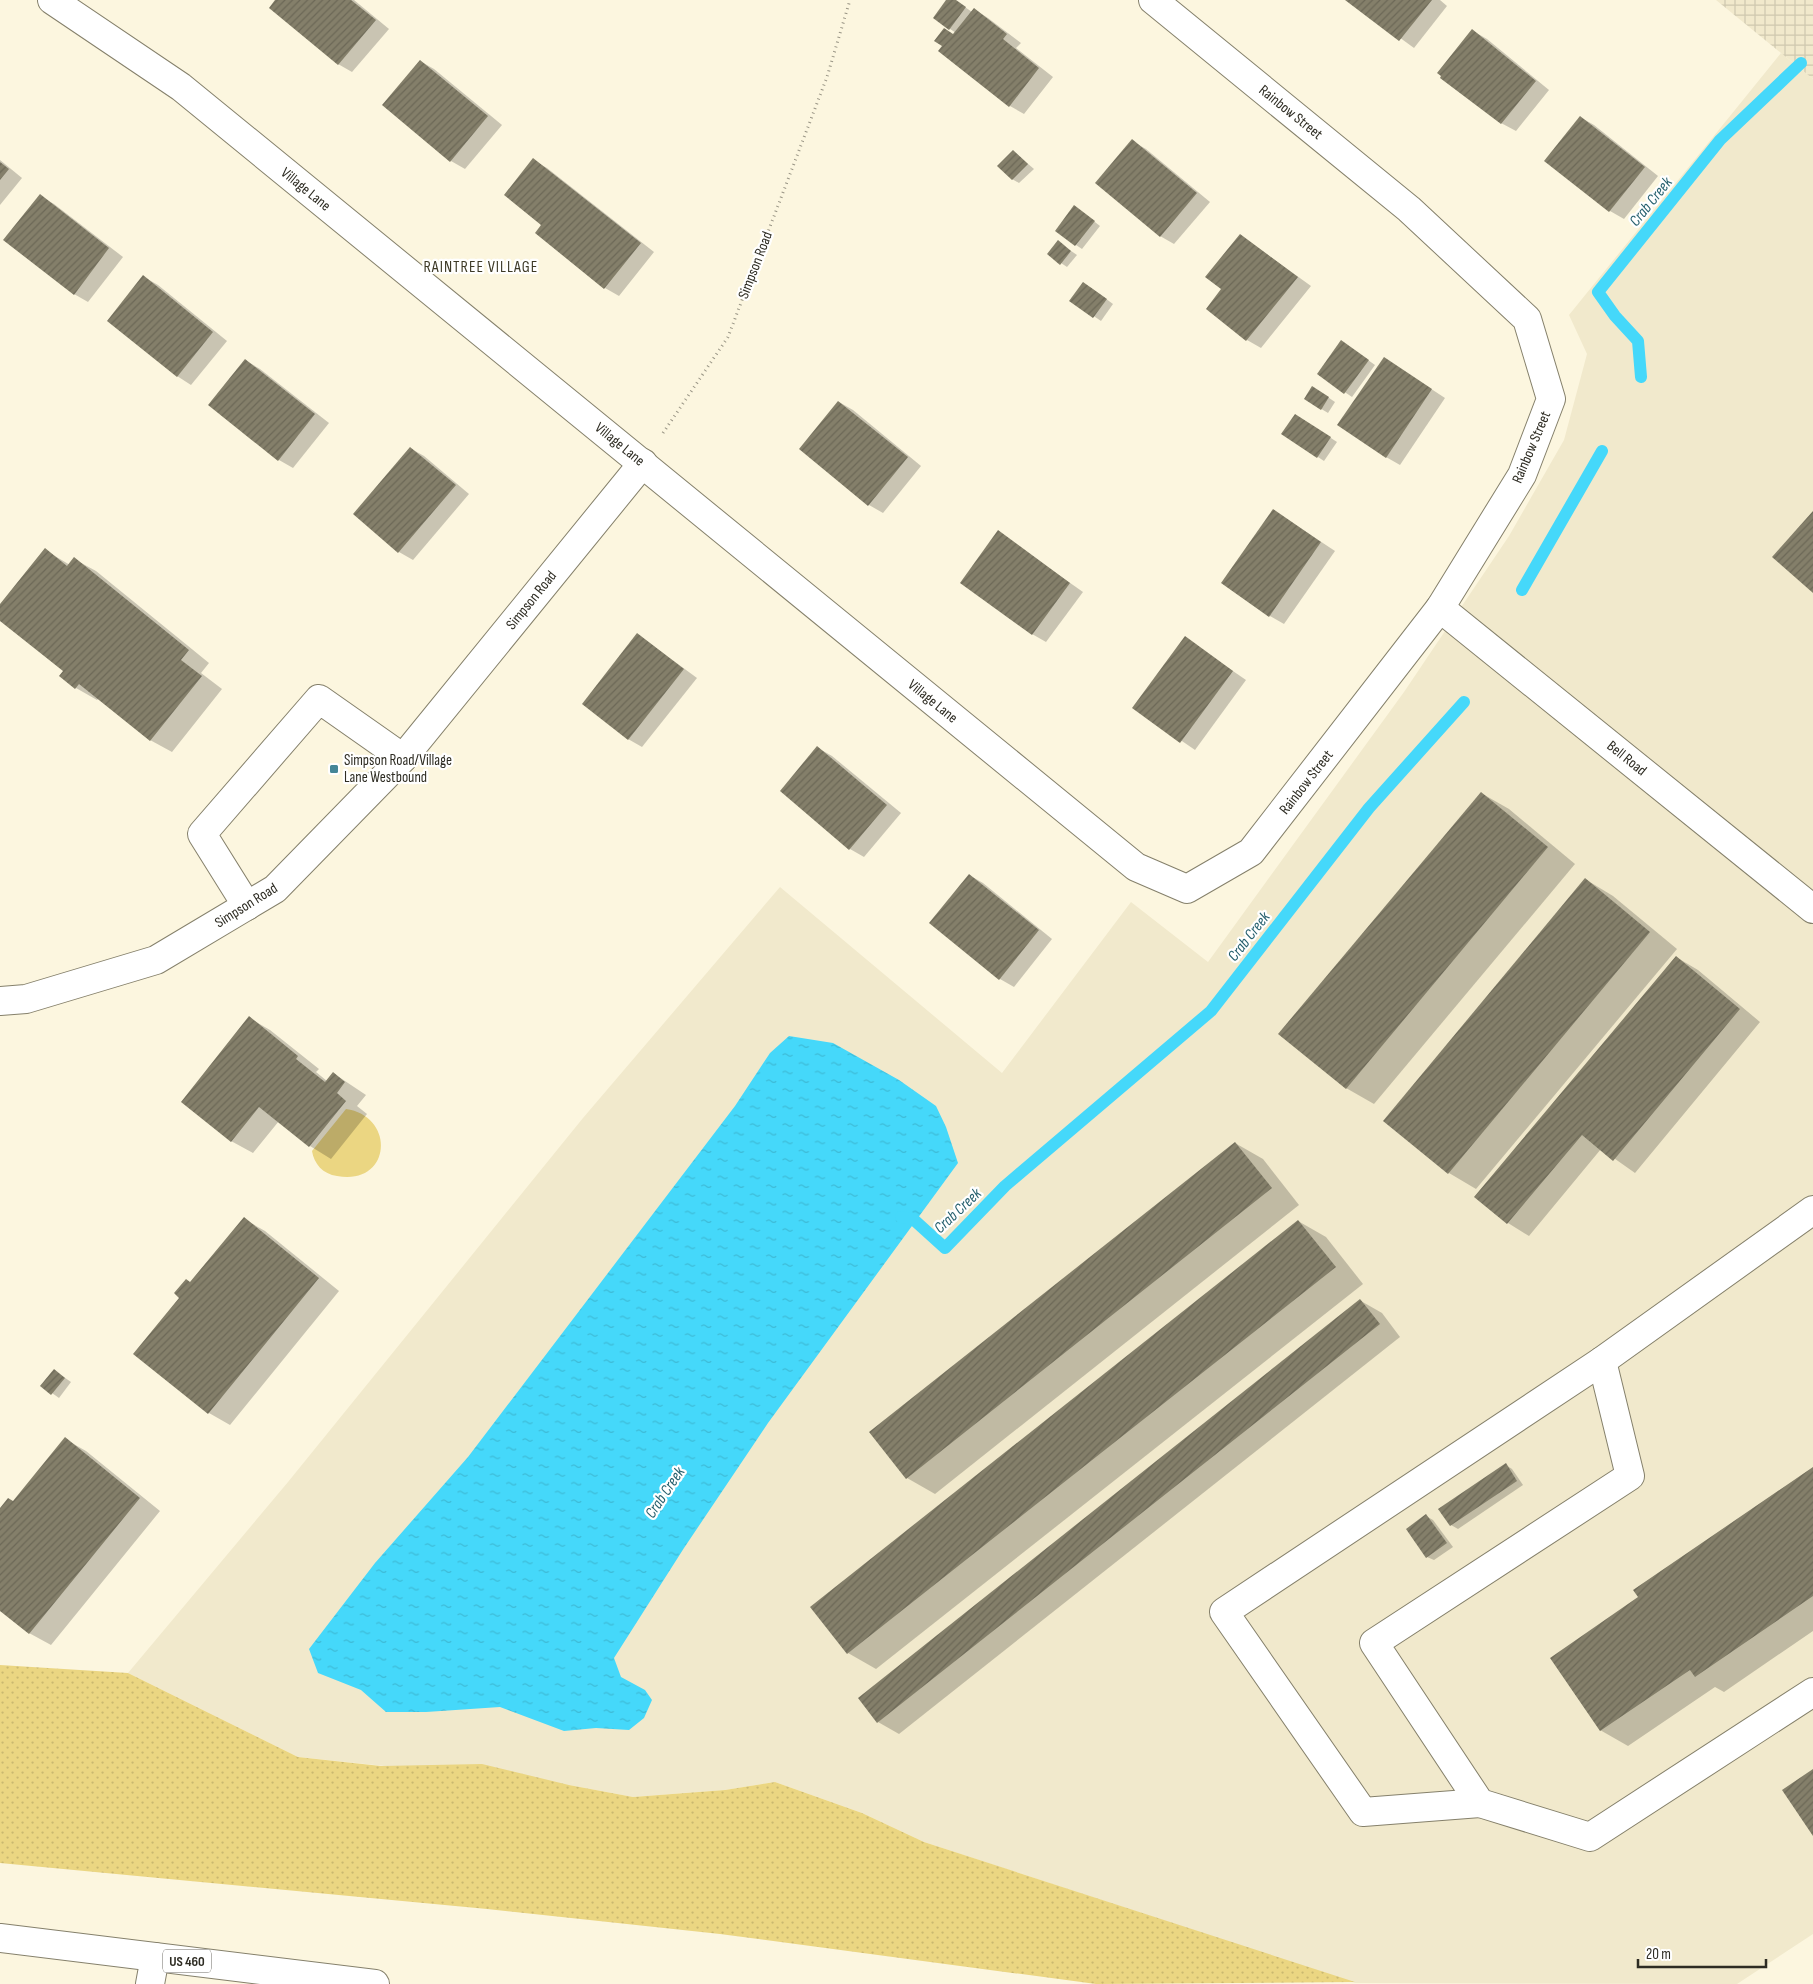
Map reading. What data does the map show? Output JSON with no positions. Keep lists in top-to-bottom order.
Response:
{
  "streets": {
    "main road": [
      "Rainbow Street",
      "Village Lane",
      "Simpson Road",
      "Bell Road",
      "US 460"
    ]
  },
  "crossings": [
    ["Rainbow Street", "Village Lane"],
    ["Rainbow Street", "Bell Road"],
    ["Village Lane", "Simpson Road"]
  ],
  "districts": ["RAINTREE VILLAGE"],
  "water": ["Crab Creek"],
  "places": {
    "transit": ["Simpson Road/Village Lane Westbound"]
  },
  "scale_bar": "20 m"
}
